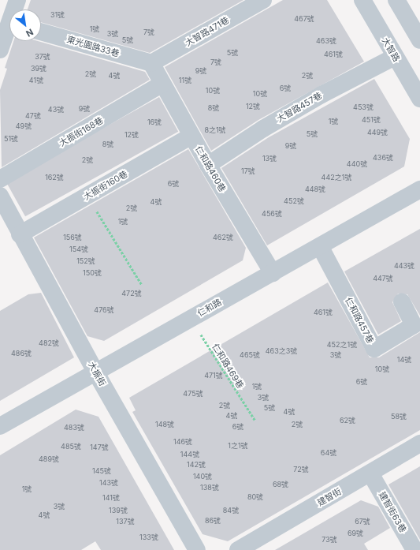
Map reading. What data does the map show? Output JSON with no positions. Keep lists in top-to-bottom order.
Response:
{
  "streets": {
    "street": [
      "大智路471巷",
      "東光園路33巷",
      "大智路",
      "大智路457巷",
      "大振街168巷",
      "仁和路460巷",
      "大振街160巷",
      "仁和路",
      "仁和路457巷",
      "大振街",
      "建智街",
      "建智街63巷"
    ],
    "path": ["仁和路469巷"]
  },
  "crossings": [
    ["大智路471巷", "東光園路33巷"],
    ["大智路471巷", "仁和路460巷"],
    ["東光園路33巷", "仁和路460巷"],
    ["大智路", "大智路457巷"],
    ["大智路457巷", "仁和路460巷"],
    ["大振街168巷", "仁和路460巷"],
    ["仁和路460巷", "大振街160巷"],
    ["仁和路460巷", "仁和路"],
    ["大振街160巷", "大振街"],
    ["仁和路", "仁和路457巷"],
    ["仁和路", "仁和路469巷"],
    ["仁和路", "大振街"],
    ["建智街", "建智街63巷"]
  ],
  "house_numbers": [
    "31號",
    "467號",
    "1號",
    "7號",
    "3號",
    "5號",
    "463號",
    "5號",
    "461號",
    "37號",
    "7號",
    "39號",
    "9號",
    "2號",
    "4號",
    "2號",
    "41號",
    "11號",
    "6號",
    "10號",
    "10號",
    "12號",
    "453號",
    "8號",
    "9號",
    "43號",
    "47號",
    "451號",
    "1號",
    "16號",
    "49號",
    "8之1號",
    "449號",
    "5號",
    "12號",
    "51號",
    "8號",
    "9號",
    "436號",
    "13號",
    "2號",
    "440號",
    "17號",
    "162號",
    "442之1號",
    "6號",
    "448號",
    "452號",
    "4號",
    "2號",
    "456號",
    "1號",
    "156號",
    "462號",
    "154號",
    "152號",
    "443號",
    "150號",
    "447號",
    "472號",
    "476號",
    "461號",
    "482號",
    "452之1號",
    "463之3號",
    "486號",
    "465號",
    "3號",
    "14號",
    "10號",
    "471號",
    "6號",
    "1號",
    "475號",
    "3號",
    "2號",
    "5號",
    "4號",
    "4號",
    "58號",
    "62號",
    "148號",
    "2號",
    "6號",
    "483號",
    "146號",
    "1之1號",
    "485號",
    "147號",
    "64號",
    "144號",
    "489號",
    "142號",
    "72號",
    "145號",
    "140號",
    "143號",
    "68號",
    "138號",
    "1號",
    "80號",
    "141號",
    "3號",
    "139號",
    "84號",
    "4號",
    "86號",
    "137號",
    "67號",
    "69號",
    "133號",
    "73號"
  ],
  "north": "bottom right"
}
